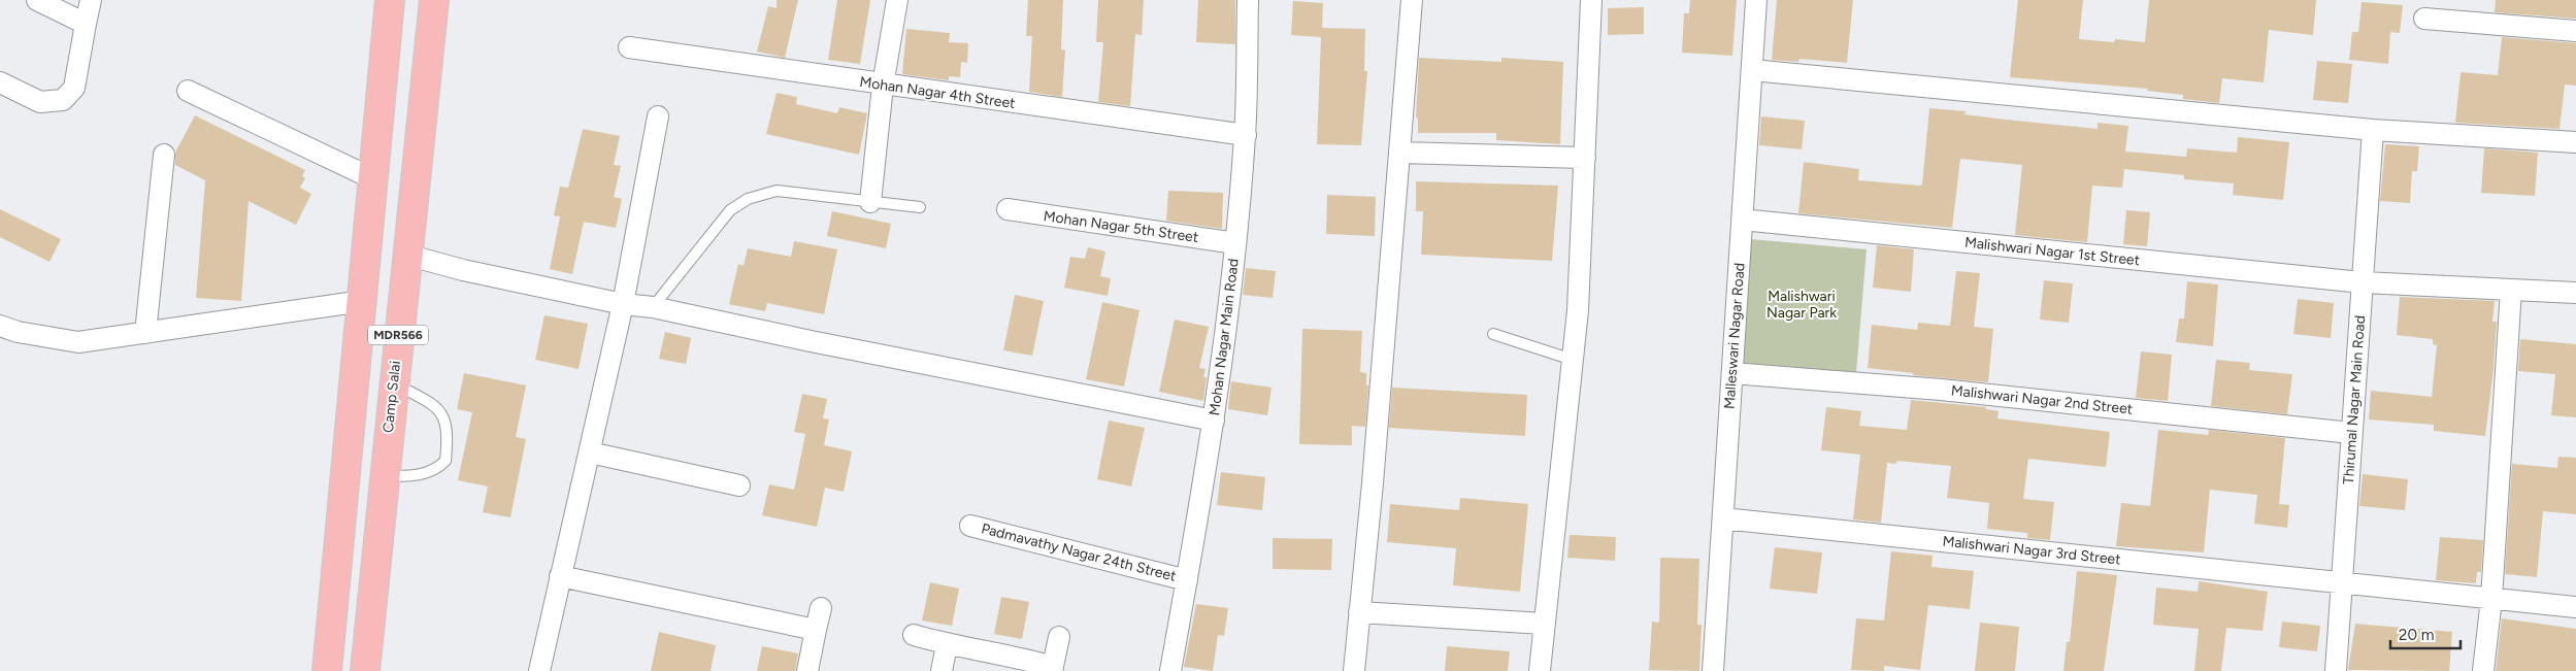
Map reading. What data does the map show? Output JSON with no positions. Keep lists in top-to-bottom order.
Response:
{
  "streets": {
    "main road": ["MDR566", "Camp Salai"],
    "street": [
      "Mohan Nagar 4th Street",
      "Mohan Nagar 5th Street",
      "Malishwari Nagar 1st Street",
      "Malleswari Nagar Road",
      "Mohan Nagar Main Road",
      "Malishwari Nagar 2nd Street",
      "Thirumal Nagar Main Road",
      "Malishwari Nagar 3rd Street",
      "Padmavathy Nagar 24th Street"
    ]
  },
  "crossings": [
    ["Mohan Nagar 4th Street", "Mohan Nagar Main Road"],
    ["Mohan Nagar 5th Street", "Mohan Nagar Main Road"],
    ["Malishwari Nagar 1st Street", "Malleswari Nagar Road"],
    ["Malishwari Nagar 1st Street", "Thirumal Nagar Main Road"],
    ["Malleswari Nagar Road", "Malishwari Nagar 2nd Street"],
    ["Malleswari Nagar Road", "Malishwari Nagar 3rd Street"],
    ["Mohan Nagar Main Road", "Padmavathy Nagar 24th Street"],
    ["Malishwari Nagar 2nd Street", "Thirumal Nagar Main Road"],
    ["Thirumal Nagar Main Road", "Malishwari Nagar 3rd Street"]
  ],
  "parks": ["Malishwari Nagar Park"],
  "scale_bar": "20 m"
}
